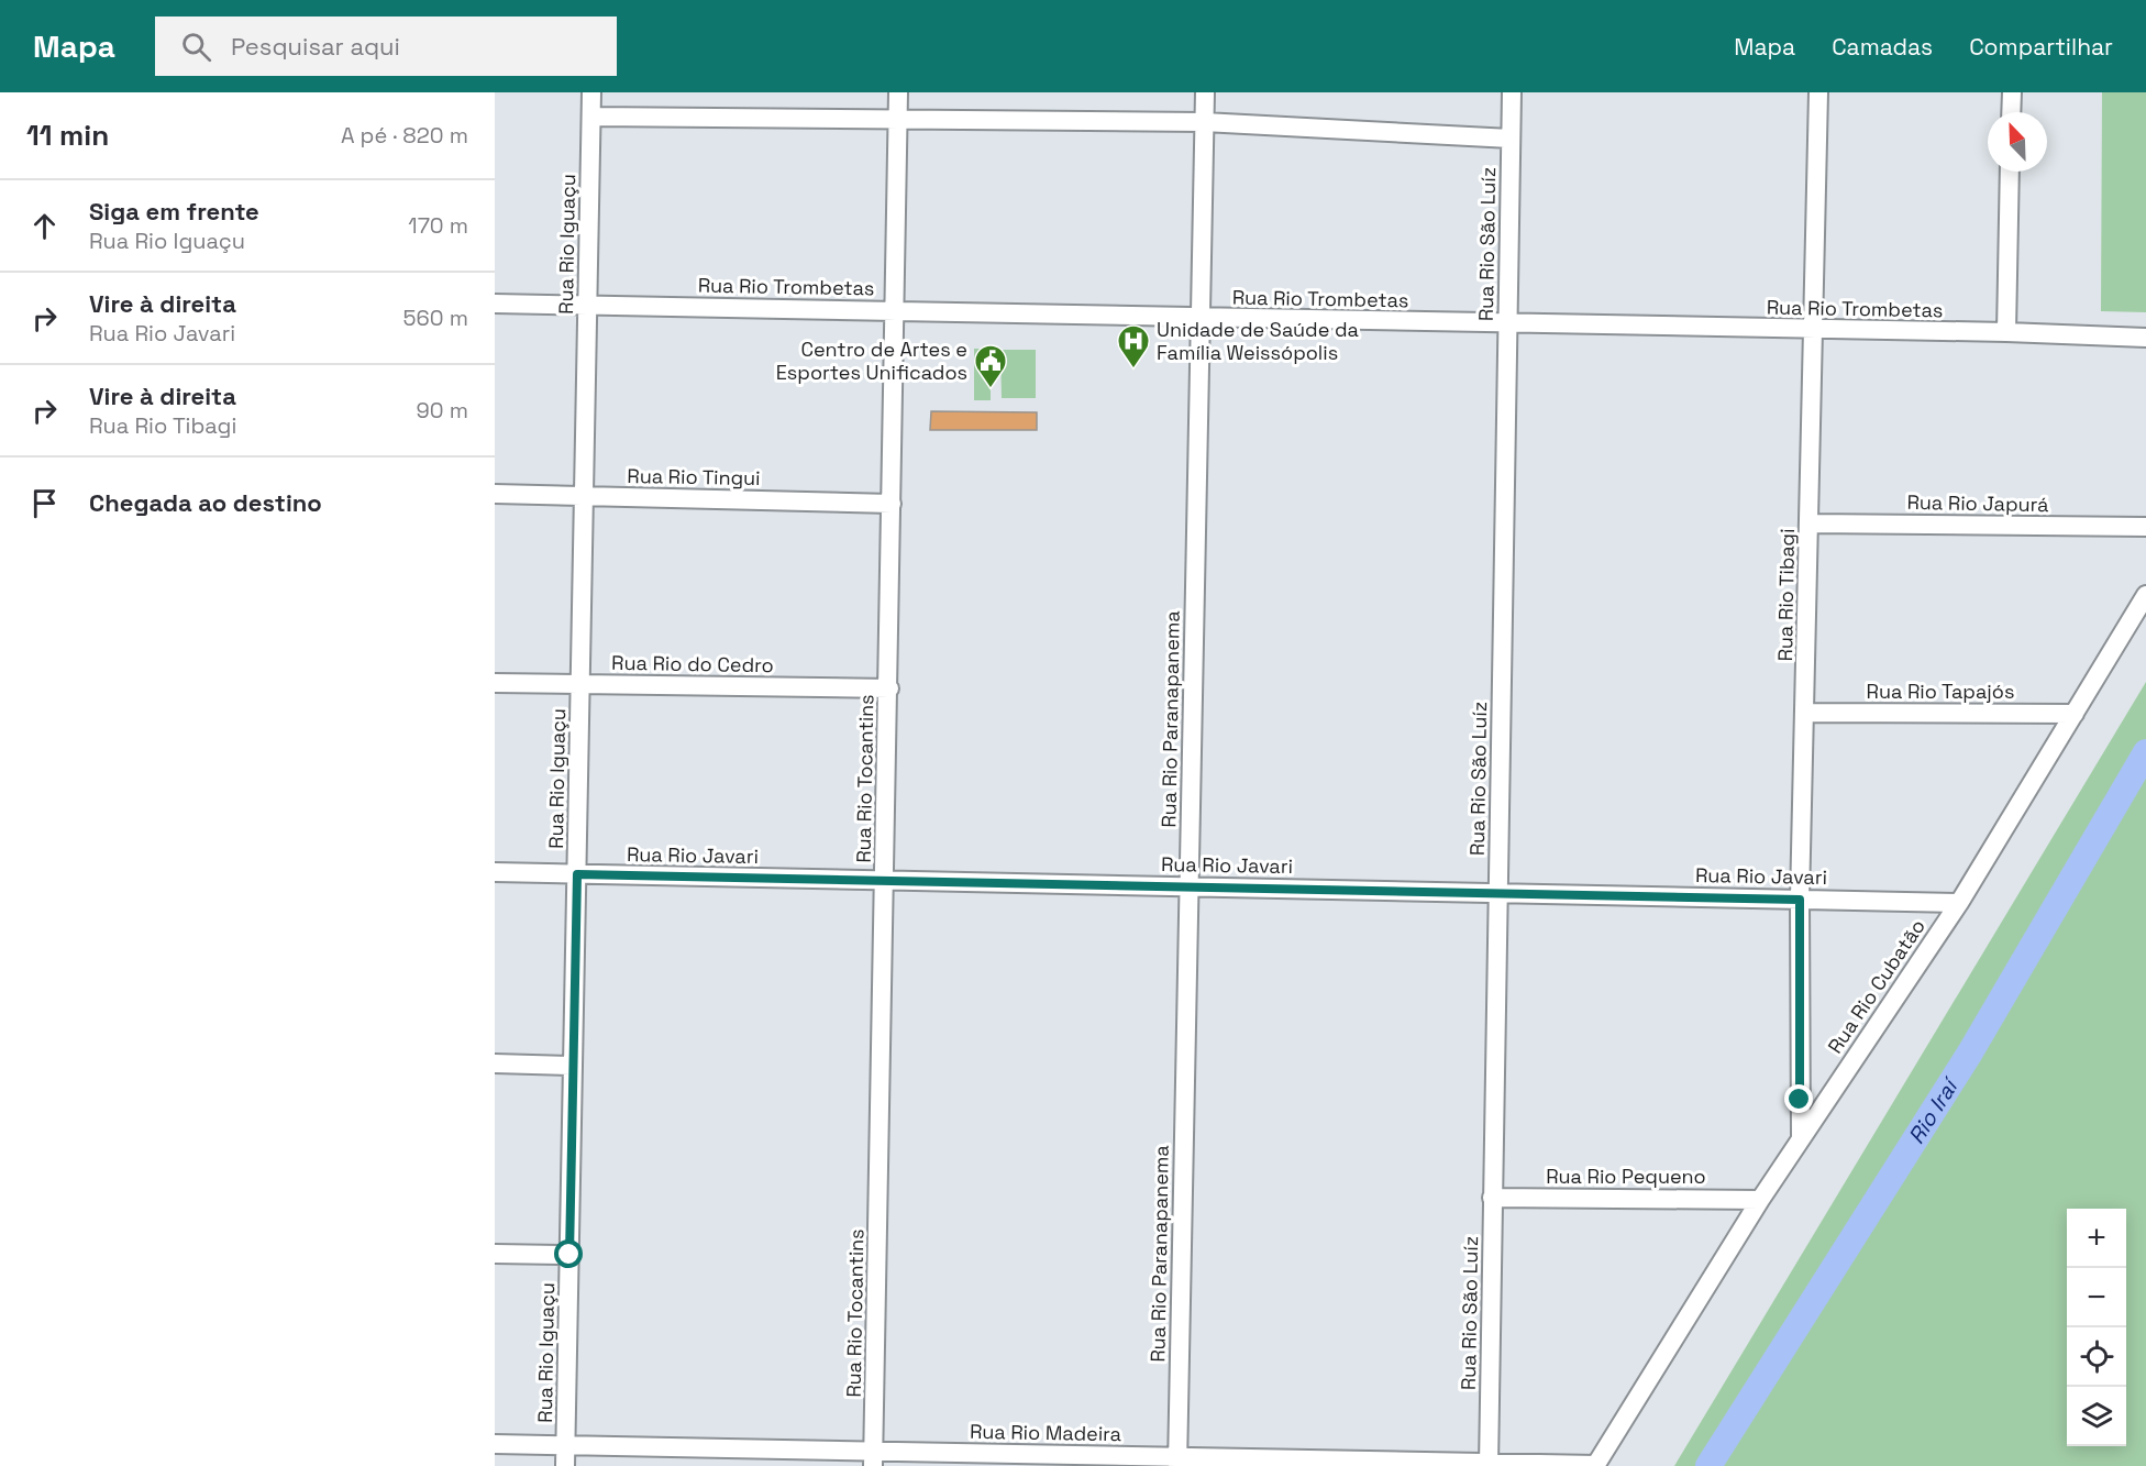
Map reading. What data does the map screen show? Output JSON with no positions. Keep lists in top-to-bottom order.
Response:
{
  "streets": {
    "street": [
      "Rua Rio Iguaçu",
      "Rua Rio São Luíz",
      "Rua Rio Trombetas",
      "Rua Rio Tingui",
      "Rua Rio Japurá",
      "Rua Rio Tibagi",
      "Rua Rio do Cedro",
      "Rua Rio Tapajós",
      "Rua Rio Paranapanema",
      "Rua Rio Tocantins",
      "Rua Rio Javari",
      "Rua Rio Cubatão",
      "Rua Rio Pequeno",
      "Rua Rio Madeira"
    ]
  },
  "crossings": [
    ["Rua Rio Iguaçu", "Rua Rio Trombetas"],
    ["Rua Rio Iguaçu", "Rua Rio Tingui"],
    ["Rua Rio Iguaçu", "Rua Rio do Cedro"],
    ["Rua Rio Iguaçu", "Rua Rio Javari"],
    ["Rua Rio Iguaçu", "Rua Rio Madeira"],
    ["Rua Rio São Luíz", "Rua Rio Trombetas"],
    ["Rua Rio São Luíz", "Rua Rio Javari"],
    ["Rua Rio São Luíz", "Rua Rio Pequeno"],
    ["Rua Rio São Luíz", "Rua Rio Madeira"],
    ["Rua Rio Trombetas", "Rua Rio Tibagi"],
    ["Rua Rio Trombetas", "Rua Rio Paranapanema"],
    ["Rua Rio Trombetas", "Rua Rio Tocantins"],
    ["Rua Rio Tingui", "Rua Rio Tocantins"],
    ["Rua Rio Japurá", "Rua Rio Tibagi"],
    ["Rua Rio Tibagi", "Rua Rio Tapajós"],
    ["Rua Rio Tibagi", "Rua Rio Javari"],
    ["Rua Rio Tibagi", "Rua Rio Cubatão"],
    ["Rua Rio do Cedro", "Rua Rio Tocantins"],
    ["Rua Rio Tapajós", "Rua Rio Cubatão"],
    ["Rua Rio Paranapanema", "Rua Rio Javari"],
    ["Rua Rio Paranapanema", "Rua Rio Madeira"],
    ["Rua Rio Tocantins", "Rua Rio Javari"],
    ["Rua Rio Tocantins", "Rua Rio Madeira"],
    ["Rua Rio Javari", "Rua Rio Cubatão"],
    ["Rua Rio Cubatão", "Rua Rio Pequeno"],
    ["Rua Rio Cubatão", "Rua Rio Madeira"]
  ],
  "water": ["Rio Iraí"],
  "places": {
    "hospital": ["Unidade de Saúde da Família Weissópolis"],
    "public building": ["Centro de Artes e Esportes Unificados"]
  },
  "north": "top left",
  "page": {
    "header": "Mapa",
    "search": "Pesquisar aqui",
    "nav": ["Mapa", "Camadas", "Compartilhar"],
    "heading": ["11 min", "A pé · 820 m"],
    "list": [
      ["Siga em frente", "Rua Rio Iguaçu", "170 m"],
      ["Vire à direita", "Rua Rio Javari", "560 m"],
      ["Vire à direita", "Rua Rio Tibagi", "90 m"],
      "Chegada ao destino"
    ],
    "map_buttons": ["+", "−"]
  }
}
